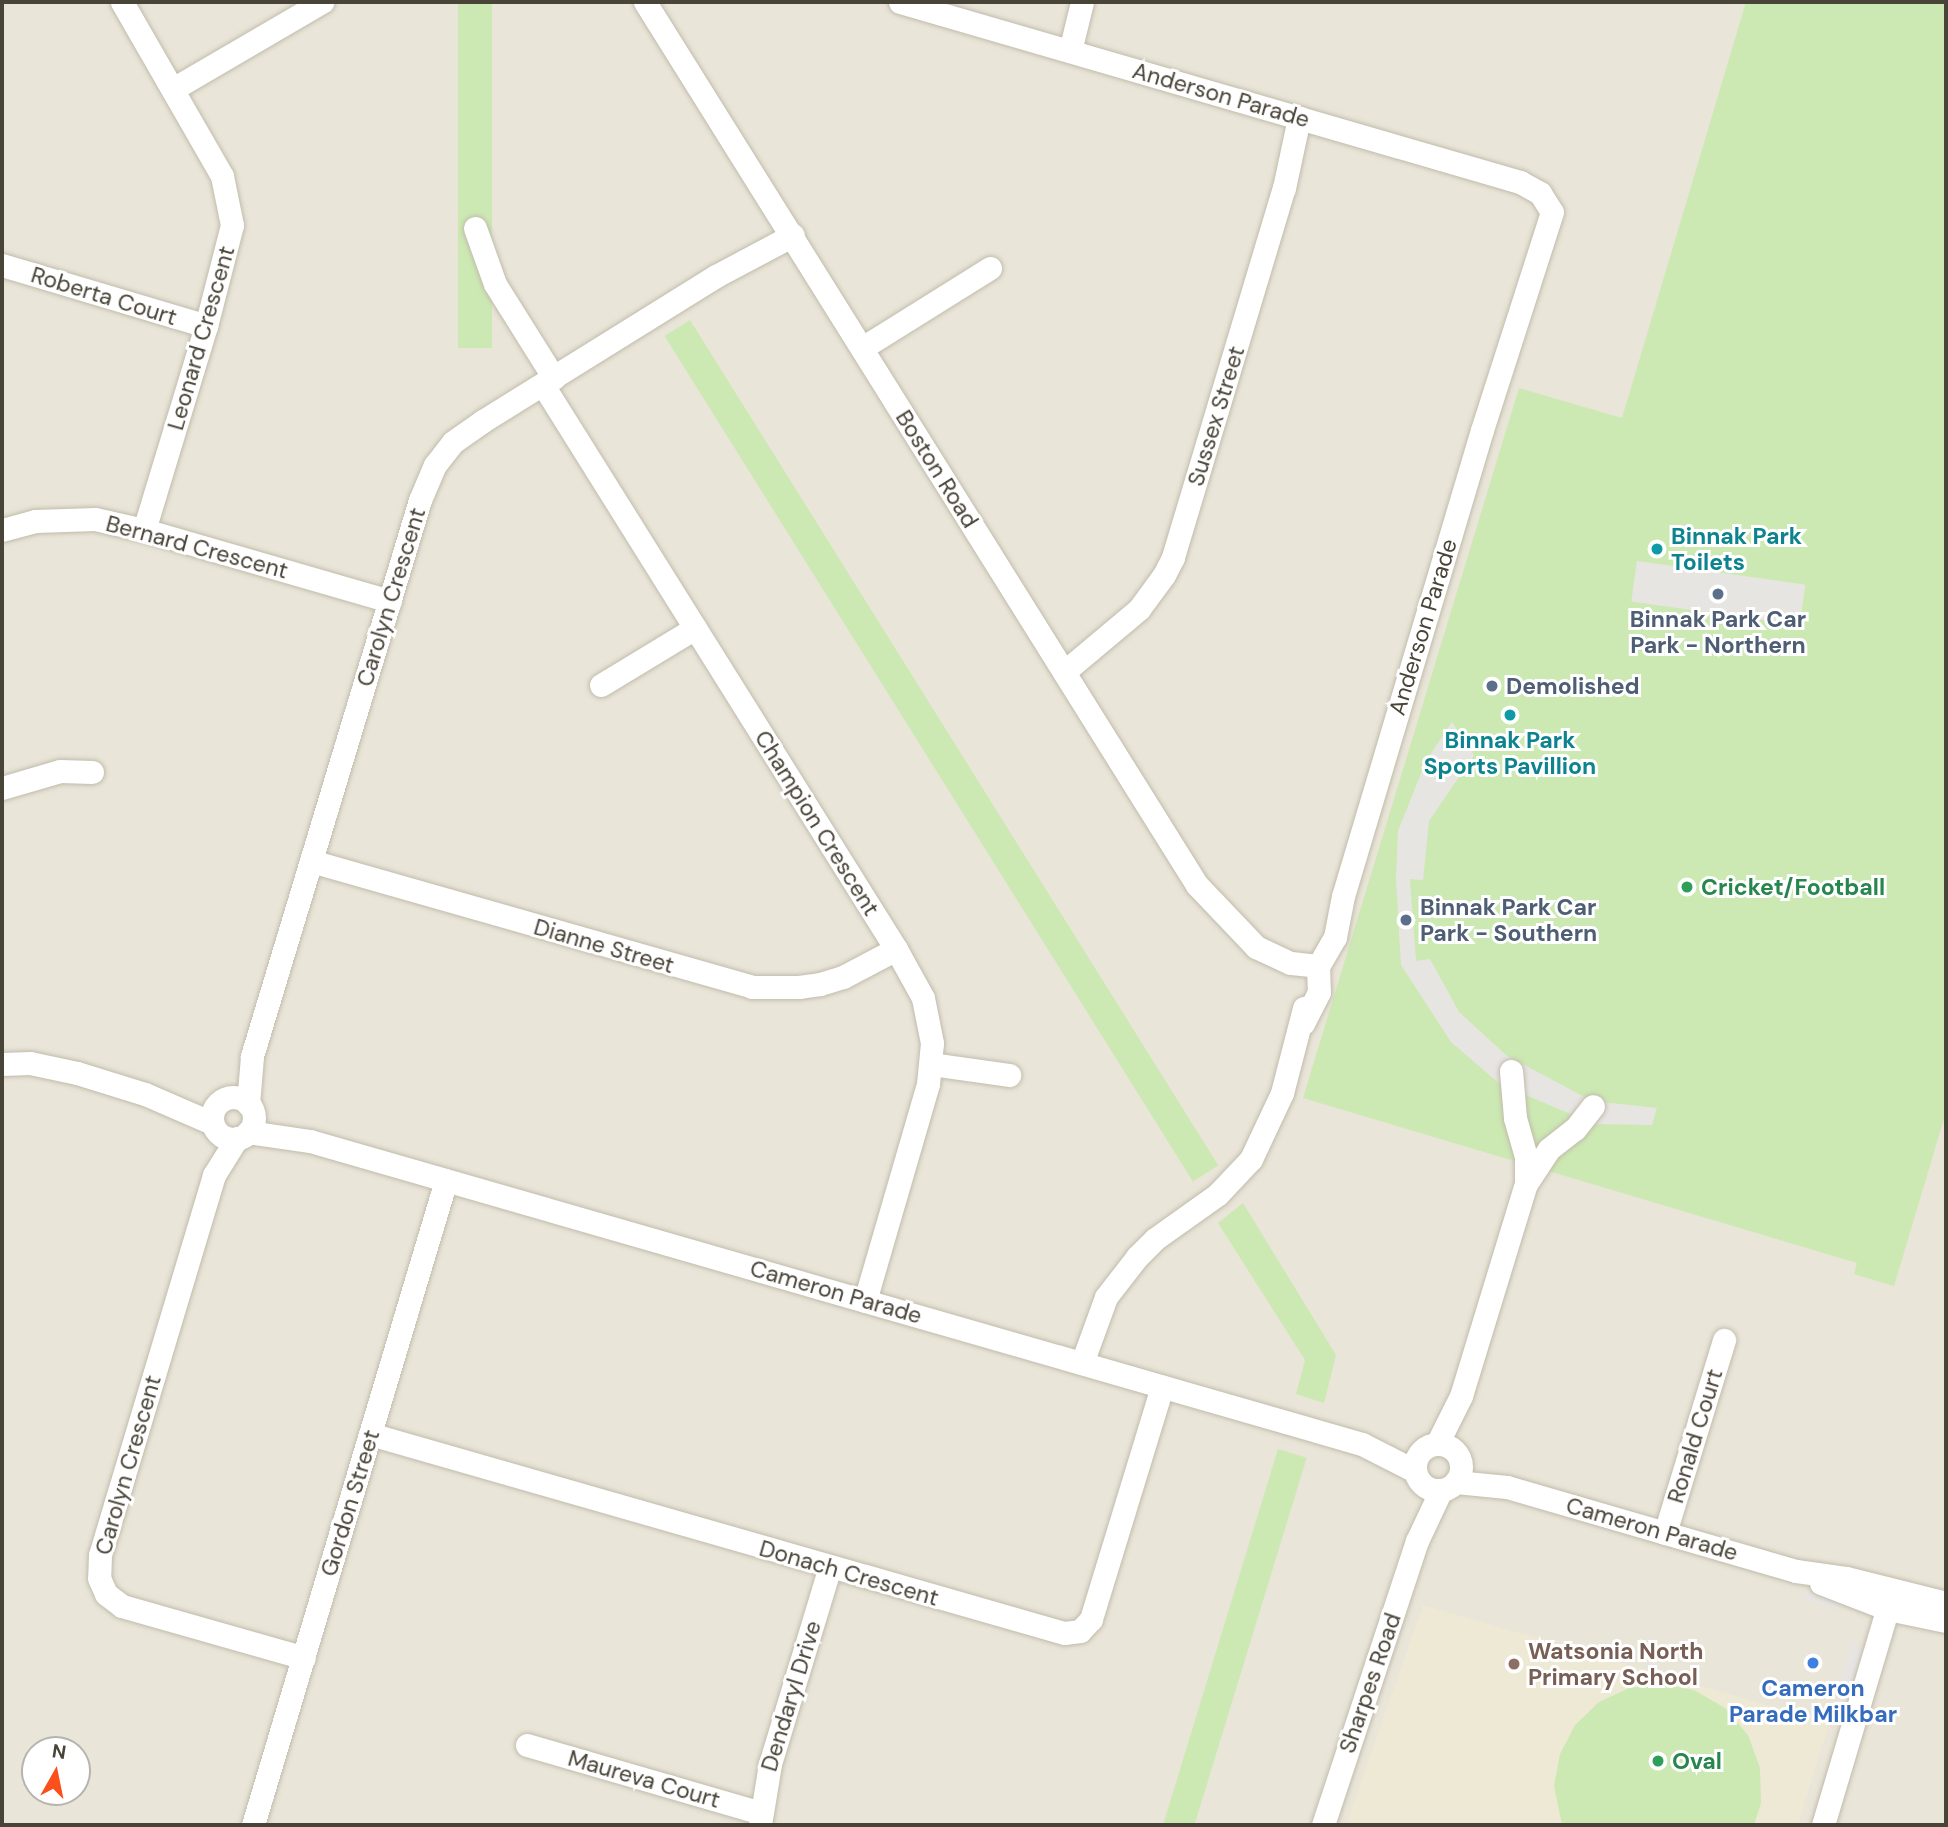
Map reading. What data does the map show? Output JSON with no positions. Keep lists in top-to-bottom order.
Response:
{
  "streets": {
    "street": [
      "Anderson Parade",
      "Roberta Court",
      "Leonard Crescent",
      "Sussex Street",
      "Boston Road",
      "Bernard Crescent",
      "Carolyn Crescent",
      "Champion Crescent",
      "Dianne Street",
      "Cameron Parade",
      "Ronald Court",
      "Gordon Street",
      "Donach Crescent",
      "Sharpes Road",
      "Dendaryl Drive",
      "Maureva Court"
    ]
  },
  "crossings": [
    ["Anderson Parade", "Sussex Street"],
    ["Anderson Parade", "Boston Road"],
    ["Anderson Parade", "Cameron Parade"],
    ["Roberta Court", "Leonard Crescent"],
    ["Leonard Crescent", "Bernard Crescent"],
    ["Sussex Street", "Boston Road"],
    ["Boston Road", "Carolyn Crescent"],
    ["Bernard Crescent", "Carolyn Crescent"],
    ["Carolyn Crescent", "Champion Crescent"],
    ["Carolyn Crescent", "Dianne Street"],
    ["Carolyn Crescent", "Cameron Parade"],
    ["Carolyn Crescent", "Gordon Street"],
    ["Champion Crescent", "Dianne Street"],
    ["Champion Crescent", "Cameron Parade"],
    ["Cameron Parade", "Ronald Court"],
    ["Cameron Parade", "Gordon Street"],
    ["Cameron Parade", "Donach Crescent"],
    ["Cameron Parade", "Sharpes Road"],
    ["Gordon Street", "Donach Crescent"],
    ["Donach Crescent", "Dendaryl Drive"],
    ["Dendaryl Drive", "Maureva Court"]
  ],
  "places": [
    "Binnak Park Toilets",
    "Binnak Park Car Park - Northern",
    "Demolished",
    "Binnak Park Sports Pavillion",
    "Cricket/Football",
    "Binnak Park Car Park - Southern",
    "Cameron Parade Milkbar",
    "Watsonia North Primary School",
    "Oval"
  ],
  "north": "top"
}
